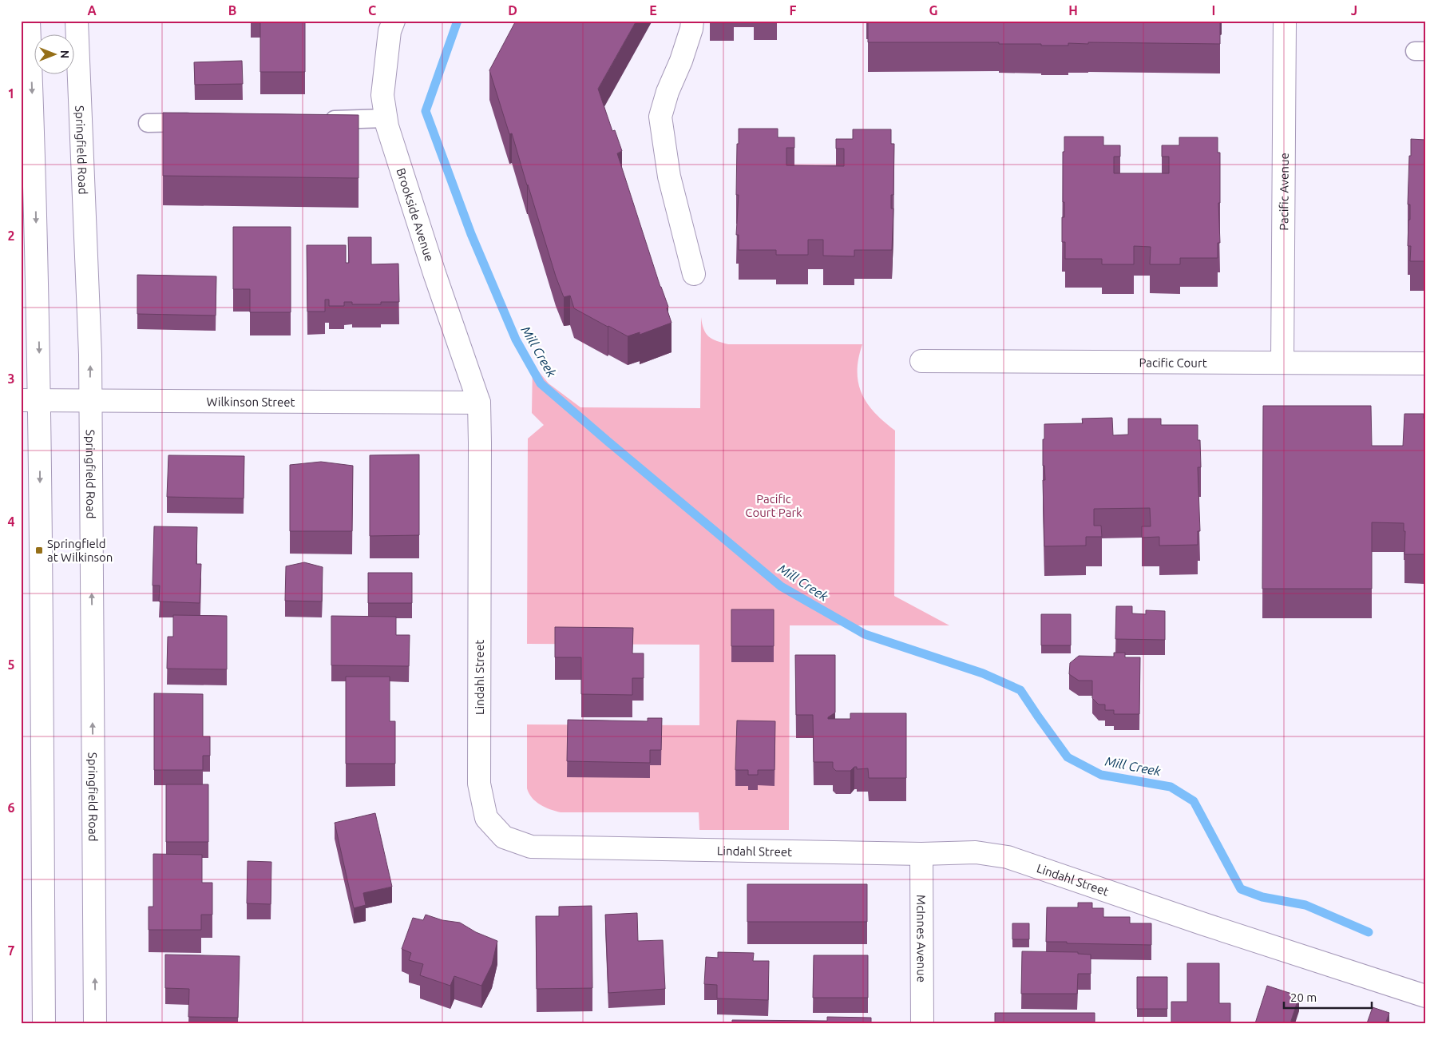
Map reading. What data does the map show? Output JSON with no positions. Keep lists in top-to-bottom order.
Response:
{
  "streets": {
    "street": [
      "Springfield Road",
      "Pacific Avenue",
      "Brookside Avenue",
      "Pacific Court",
      "Wilkinson Street",
      "Lindahl Street",
      "McInnes Avenue"
    ]
  },
  "crossings": [
    ["Springfield Road", "Wilkinson Street"],
    ["Pacific Avenue", "Pacific Court"],
    ["Brookside Avenue", "Wilkinson Street"],
    ["Brookside Avenue", "Lindahl Street"],
    ["Wilkinson Street", "Lindahl Street"],
    ["Lindahl Street", "McInnes Avenue"]
  ],
  "water": ["Mill Creek"],
  "parks": ["Pacific Court Park"],
  "places": {
    "transit": ["Springfield at Wilkinson"]
  },
  "scale_bar": "20 m",
  "north": "right",
  "grid": {
    "columns": [
      "A",
      "B",
      "C",
      "D",
      "E",
      "F",
      "G",
      "H",
      "I",
      "J"
    ],
    "rows": [
      "1",
      "2",
      "3",
      "4",
      "5",
      "6",
      "7"
    ]
  }
}
